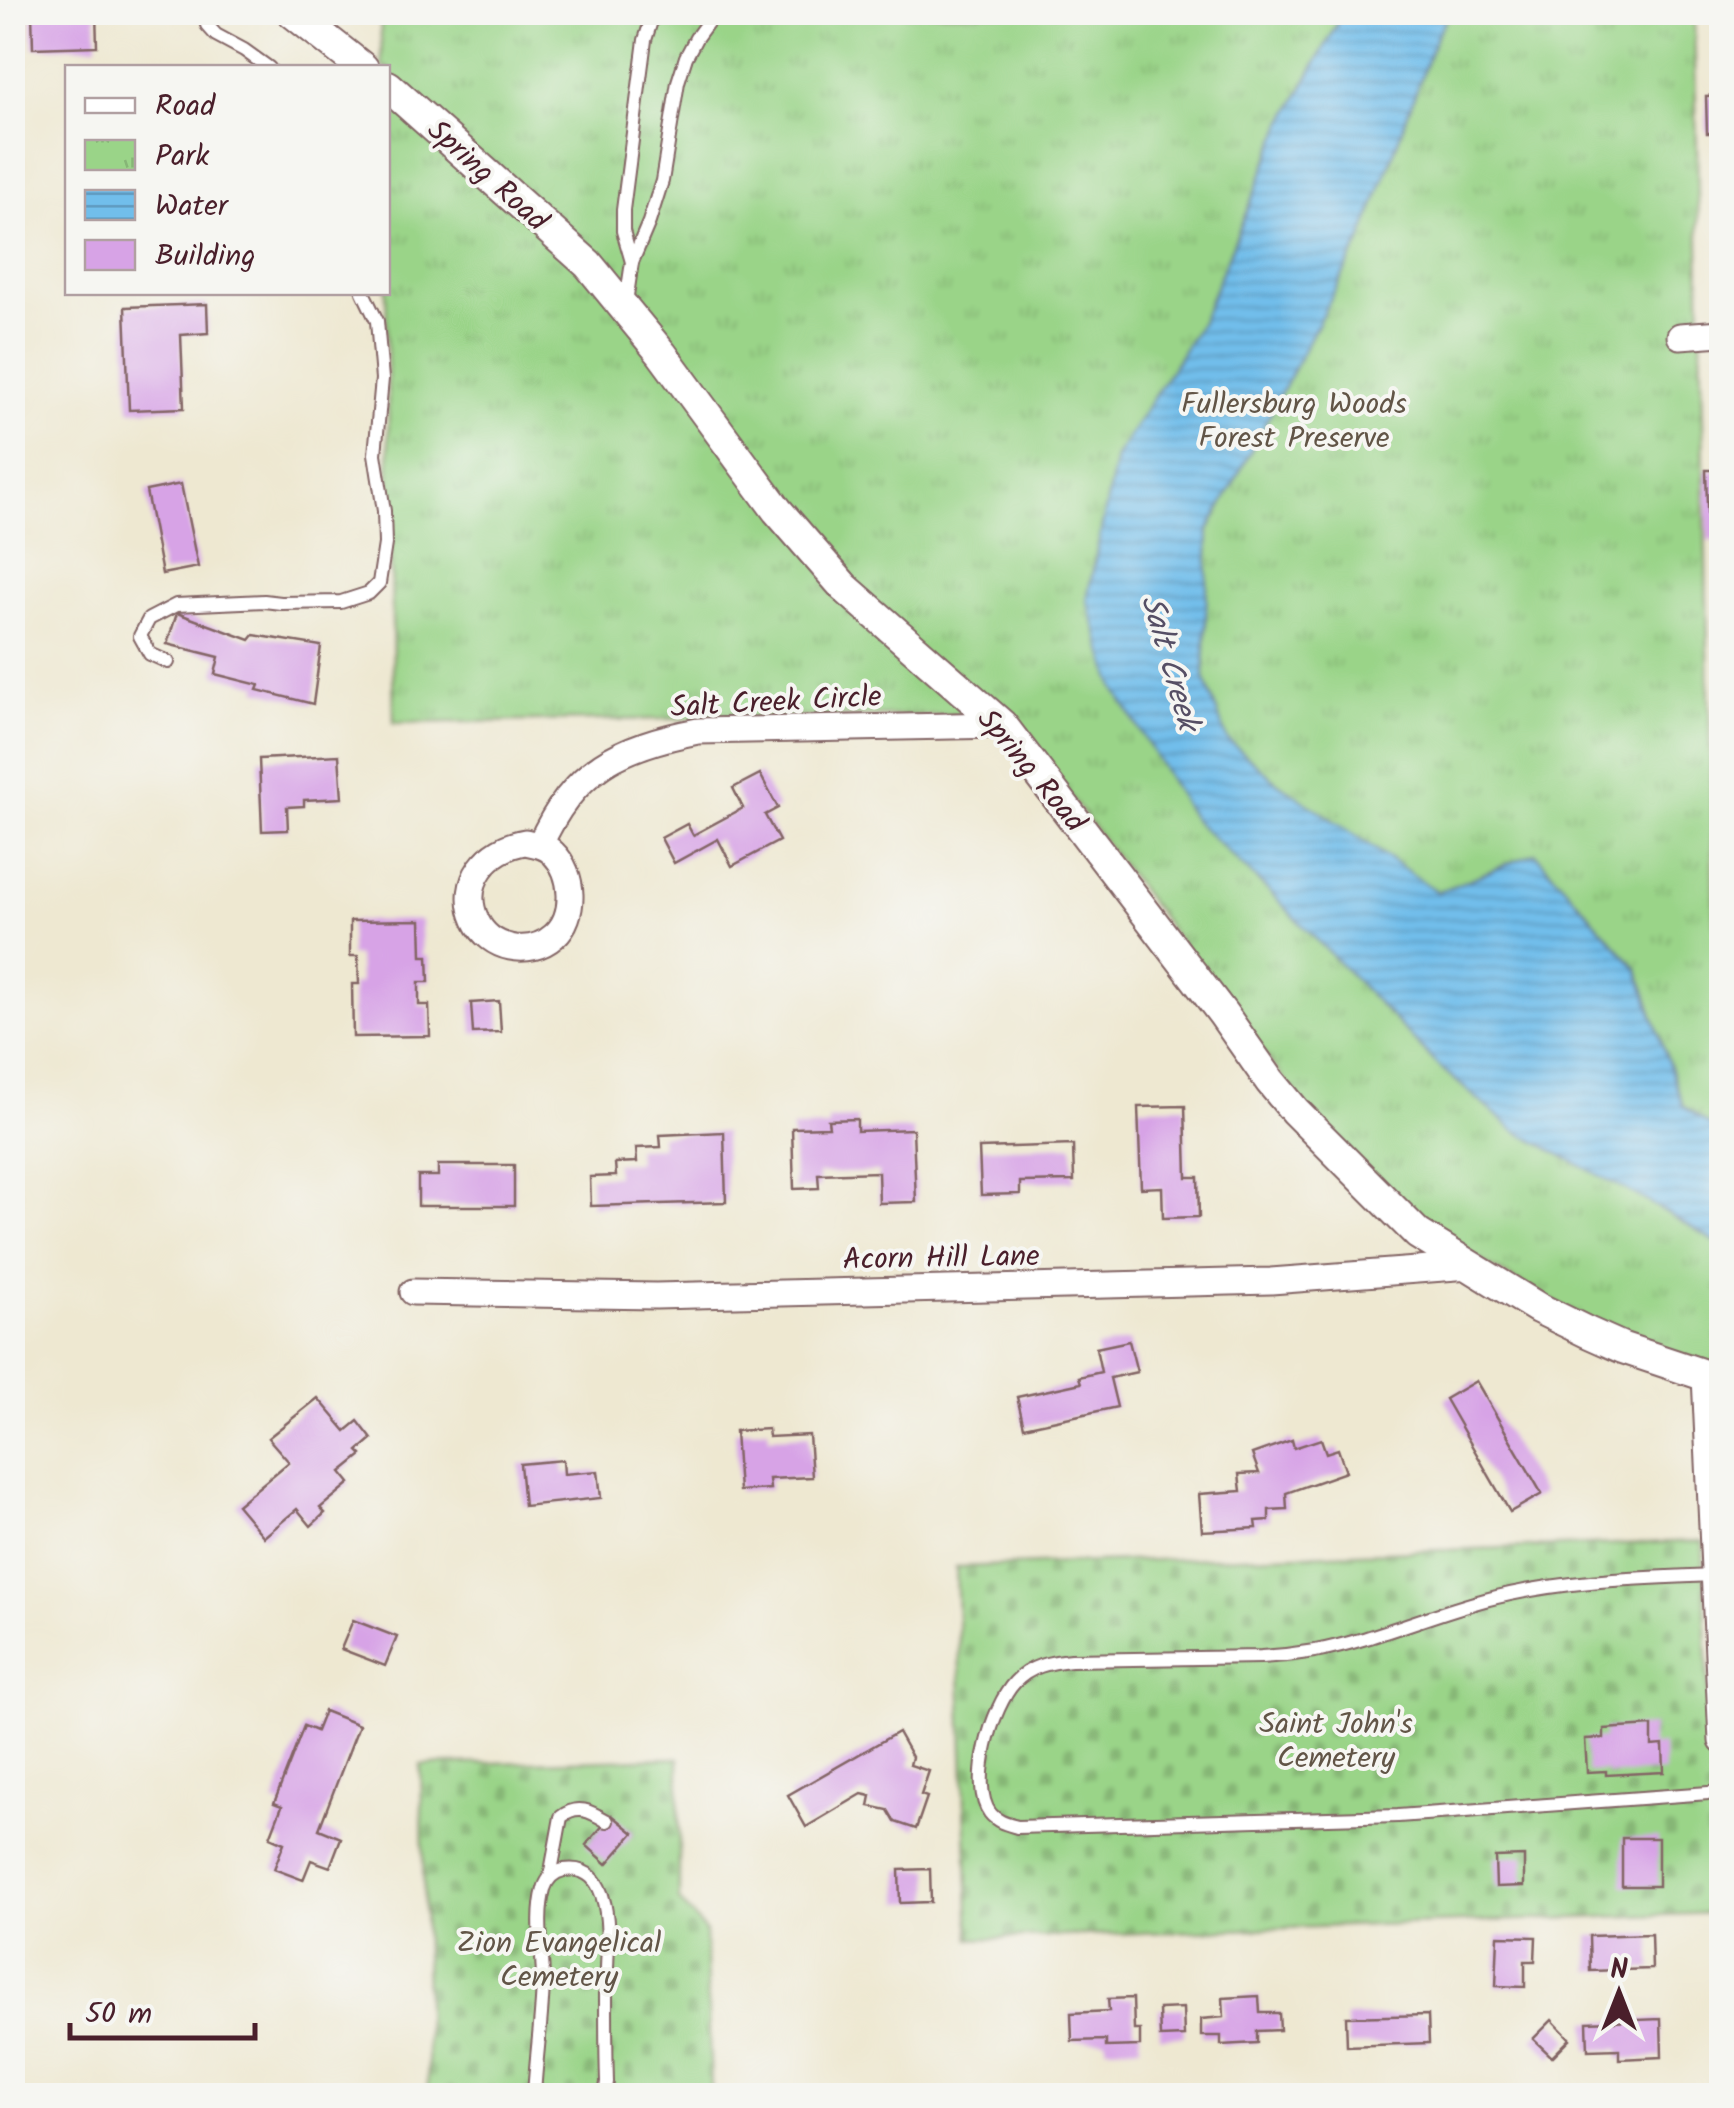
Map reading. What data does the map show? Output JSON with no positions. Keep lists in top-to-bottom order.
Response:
{
  "streets": {
    "street": ["Spring Road", "Salt Creek Circle", "Acorn Hill Lane"]
  },
  "crossings": [
    ["Spring Road", "Salt Creek Circle"],
    ["Spring Road", "Acorn Hill Lane"]
  ],
  "water": ["Salt Creek"],
  "parks": ["Fullersburg Woods Forest Preserve", "Saint John's Cemetery", "Zion Evangelical Cemetery"],
  "legend": [
    "Road",
    "Park",
    "Water",
    "Building"
  ],
  "scale_bar": "50 m",
  "north": "top"
}
